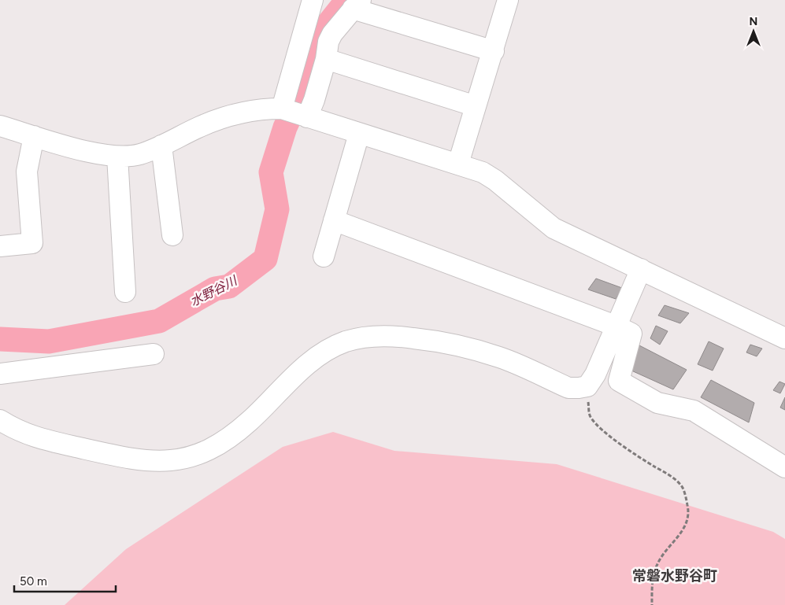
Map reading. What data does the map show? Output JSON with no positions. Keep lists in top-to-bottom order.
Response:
{
  "districts": ["常磐水野谷町"],
  "water": ["水野谷川"],
  "scale_bar": "50 m",
  "north": "top"
}
